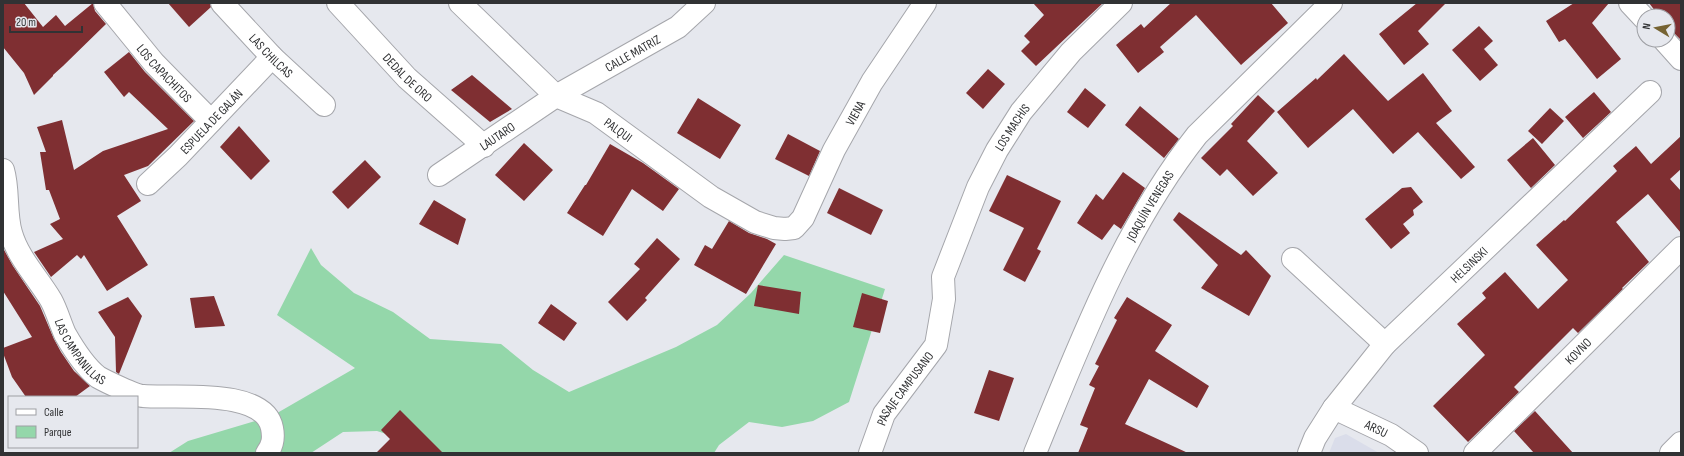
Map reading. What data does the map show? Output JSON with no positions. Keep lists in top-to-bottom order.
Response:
{
  "streets": {
    "street": [
      "CALLE MATRIZ",
      "LAS CHILCAS",
      "LOS CAPACHITOS",
      "DEDAL DE ORO",
      "VIENA",
      "ESPUELA DE GALÁN",
      "LOS MACHIS",
      "PALQUI",
      "LAUTARO",
      "JOAQUÍN VENEGAS",
      "HELSINSKI",
      "LAS CAMPANILLAS",
      "KOVNO",
      "PASAJE CAMPUSANO",
      "ARSU"
    ]
  },
  "crossings": [
    ["CALLE MATRIZ", "PALQUI"],
    ["CALLE MATRIZ", "LAUTARO"],
    ["LAS CHILCAS", "ESPUELA DE GALÁN"],
    ["LOS CAPACHITOS", "ESPUELA DE GALÁN"],
    ["DEDAL DE ORO", "LAUTARO"],
    ["VIENA", "PALQUI"],
    ["LOS MACHIS", "PASAJE CAMPUSANO"],
    ["PALQUI", "LAUTARO"],
    ["HELSINSKI", "ARSU"]
  ],
  "legend": ["Calle", "Parque"],
  "scale_bar": "20 m",
  "north": "left"
}
